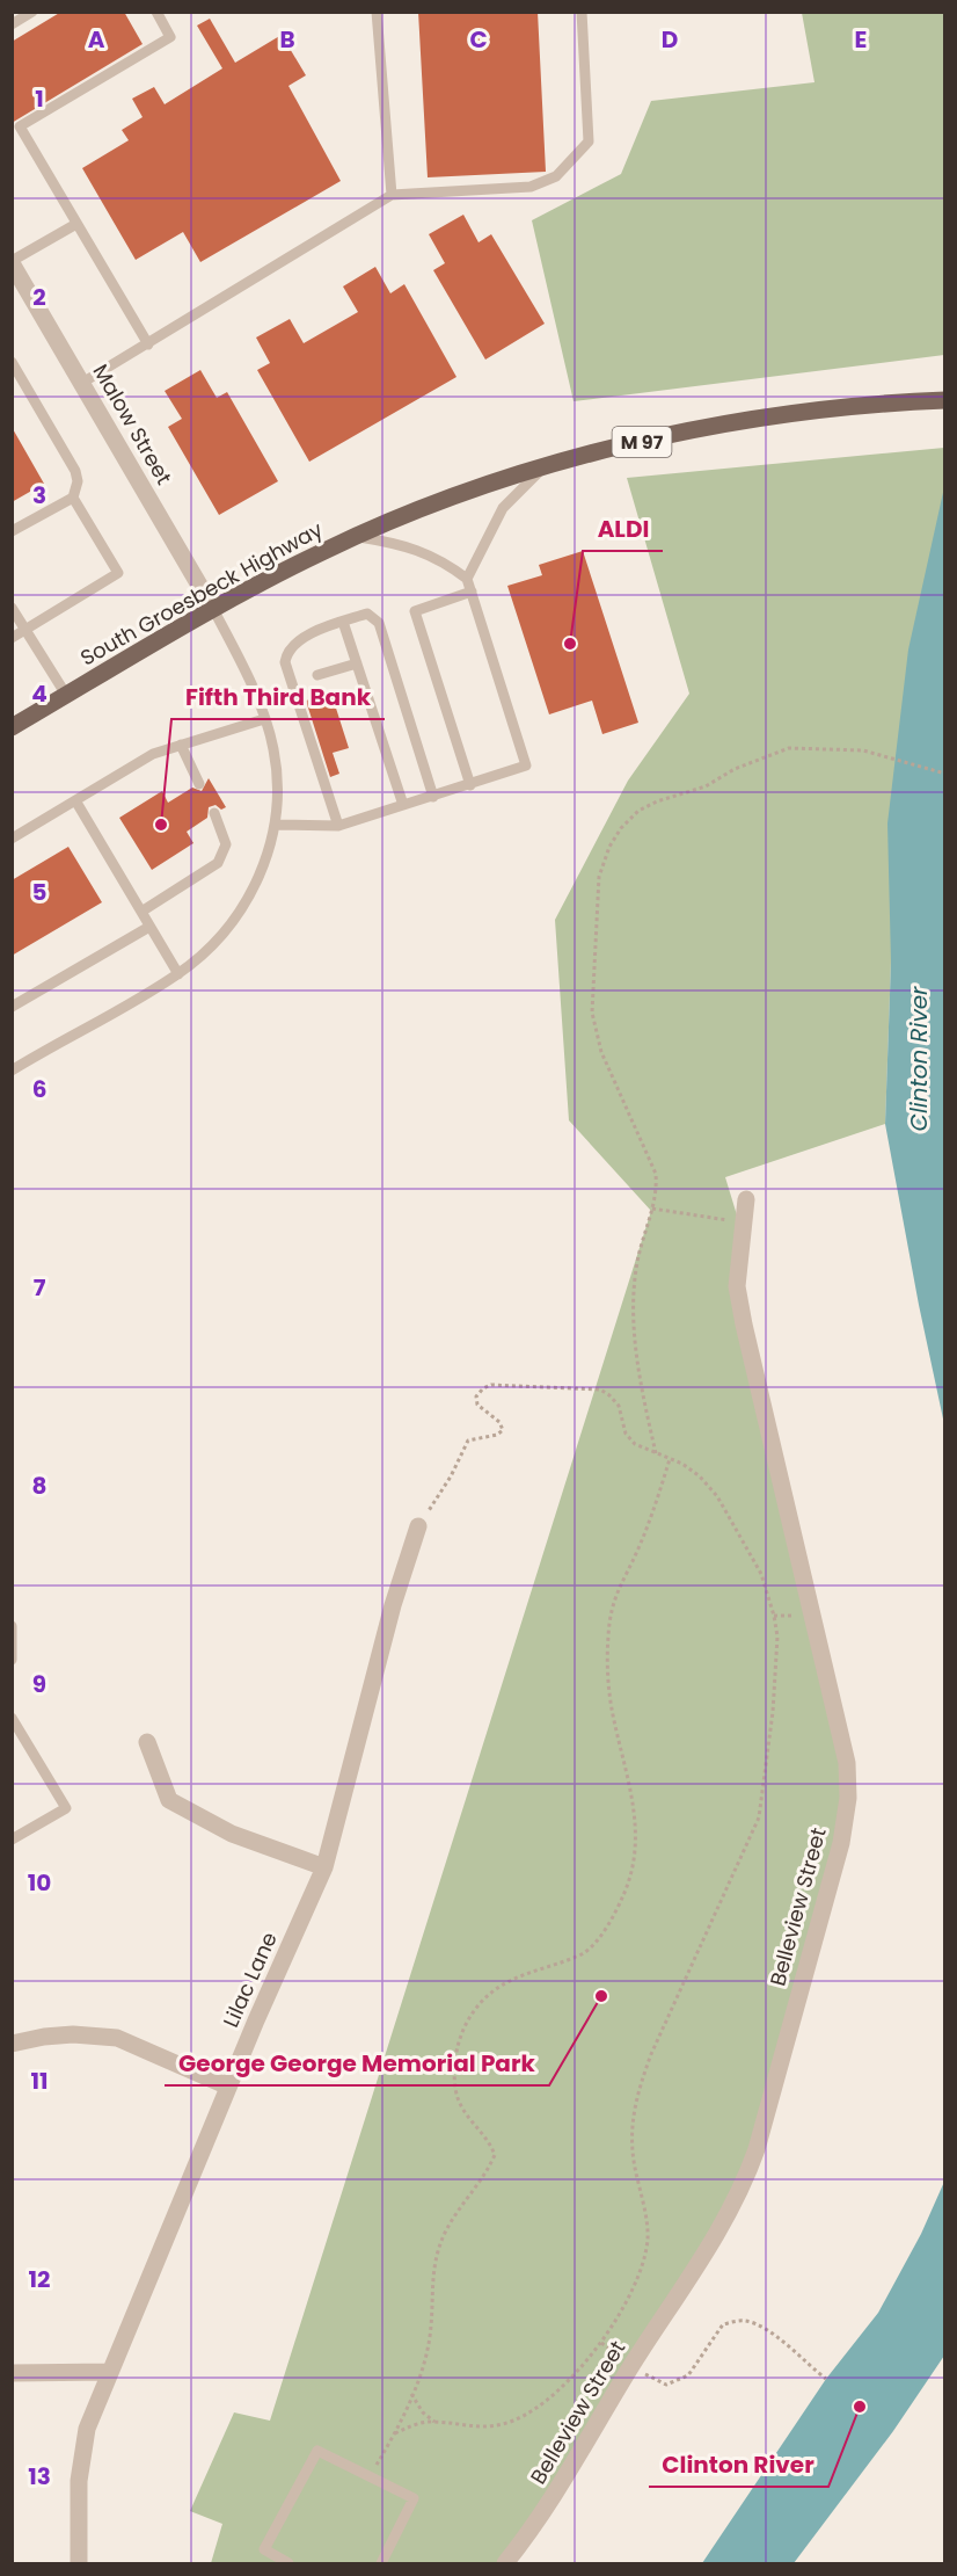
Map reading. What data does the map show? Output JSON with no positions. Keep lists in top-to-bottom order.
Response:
{
  "streets": {
    "main road": ["M 97", "South Groesbeck Highway"],
    "street": ["Malow Street", "Belleview Street", "Lilac Lane"]
  },
  "crossings": [
    ["Malow Street", "South Groesbeck Highway"]
  ],
  "water": ["Clinton River"],
  "places": [
    "ALDI",
    "Fifth Third Bank",
    "George George Memorial Park",
    "Clinton River"
  ],
  "grid": {
    "columns": [
      "A",
      "B",
      "C",
      "D",
      "E"
    ],
    "rows": [
      "1",
      "2",
      "3",
      "4",
      "5",
      "6",
      "7",
      "8",
      "9",
      "10",
      "11",
      "12",
      "13"
    ]
  }
}
